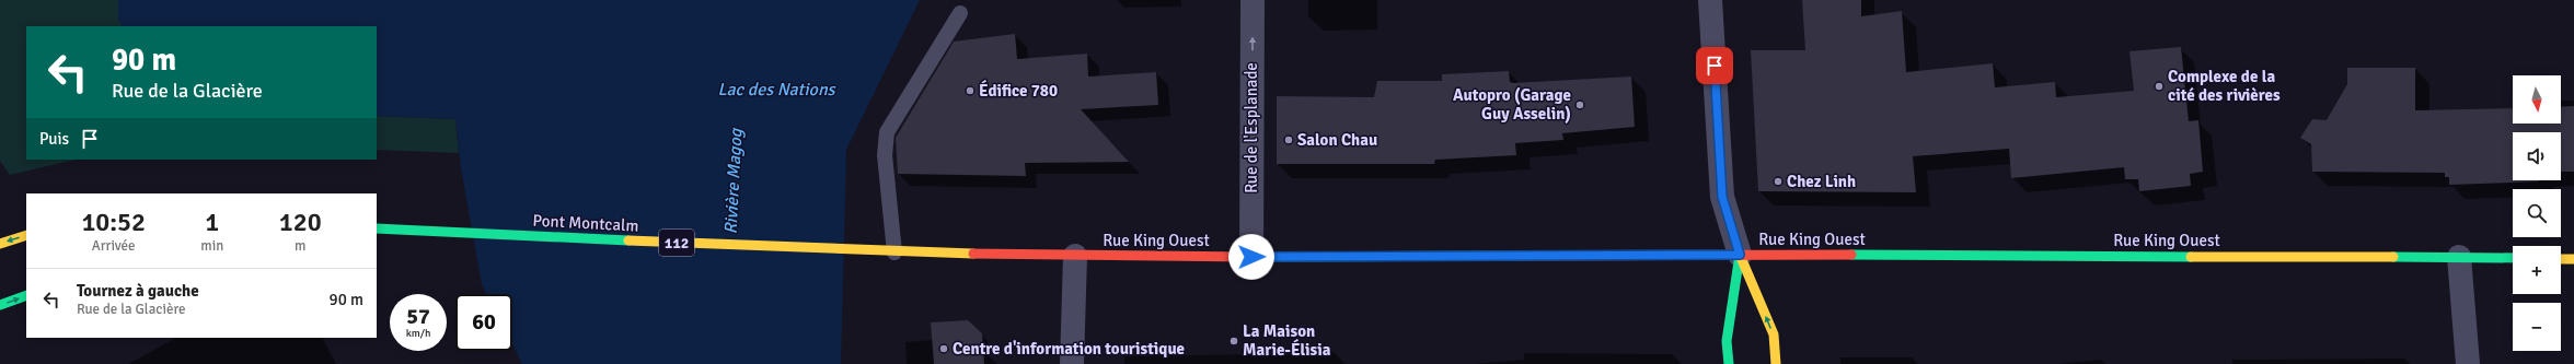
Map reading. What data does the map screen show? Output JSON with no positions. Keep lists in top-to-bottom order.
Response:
{
  "streets": {
    "main road": ["Pont Montcalm", "Rue King Ouest", "112"],
    "street": ["Rue de l'Esplanade"]
  },
  "crossings": [
    ["Rue de l'Esplanade", "Rue King Ouest"],
    ["Pont Montcalm", "Rue King Ouest"]
  ],
  "one_way": ["Rue de l'Esplanade"],
  "water": ["Lac des Nations", "Rivière Magog"],
  "places": [
    "Complexe de la cité des rivières",
    "Édifice 780",
    "Autopro (Garage Guy Asselin)",
    "Salon Chau",
    "Chez Linh",
    "La Maison Marie-Élisia",
    "Centre d'information touristique"
  ],
  "north": "bottom",
  "page": {
    "turn": ["90 m", "Rue de la Glacière"],
    "map_buttons": ["+", "−"],
    "then": "Puis",
    "eta": [
      "10:52",
      "Arrivée",
      "1",
      "min",
      "120",
      "m"
    ],
    "list": [
      {
        "name": "Tournez à gauche",
        "note": "Rue de la Glacière",
        "value": "90 m"
      }
    ],
    "speed": "57 km/h",
    "limit": "60"
  }
}
